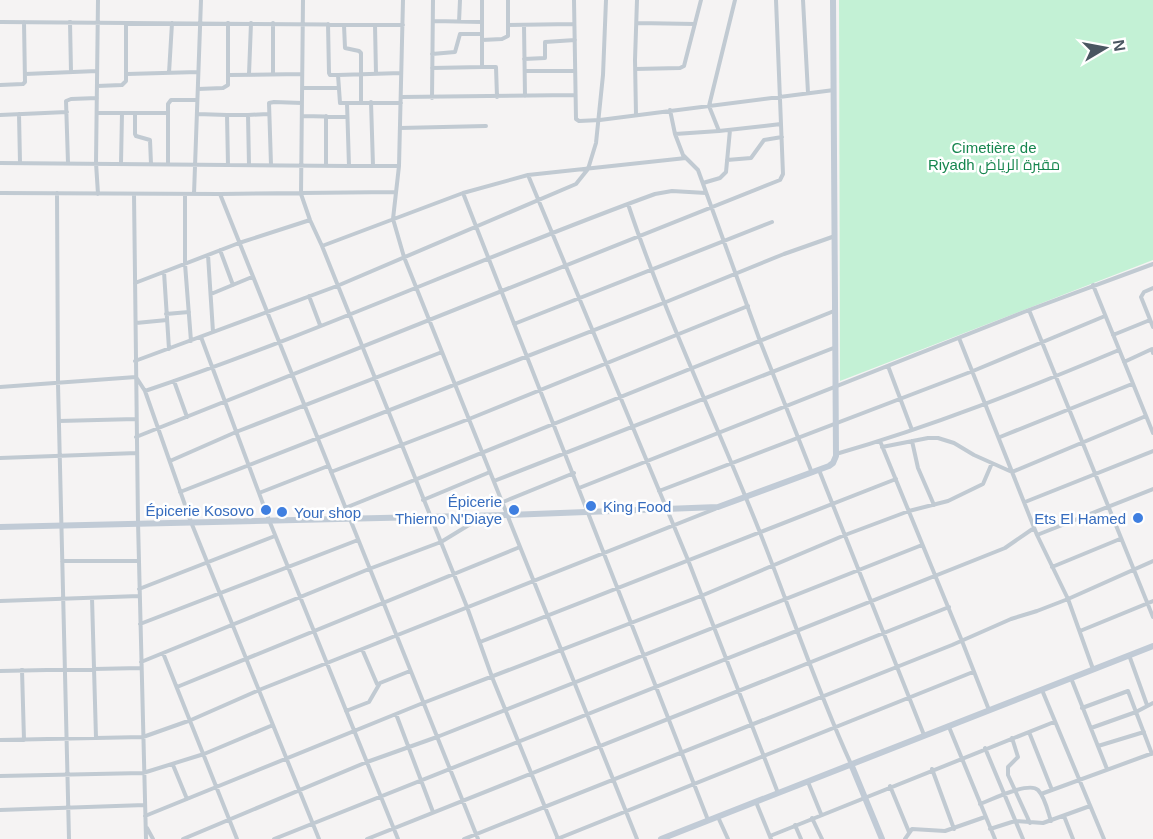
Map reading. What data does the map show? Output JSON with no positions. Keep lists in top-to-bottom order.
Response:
{
  "parks": ["Cimetière de Riyadh مقبرة الرياض"],
  "places": [
    "King Food",
    "Épicerie Kosovo",
    "Épicerie Thierno N'Diaye",
    "Your shop",
    "Ets El Hamed"
  ],
  "north": "right"
}
